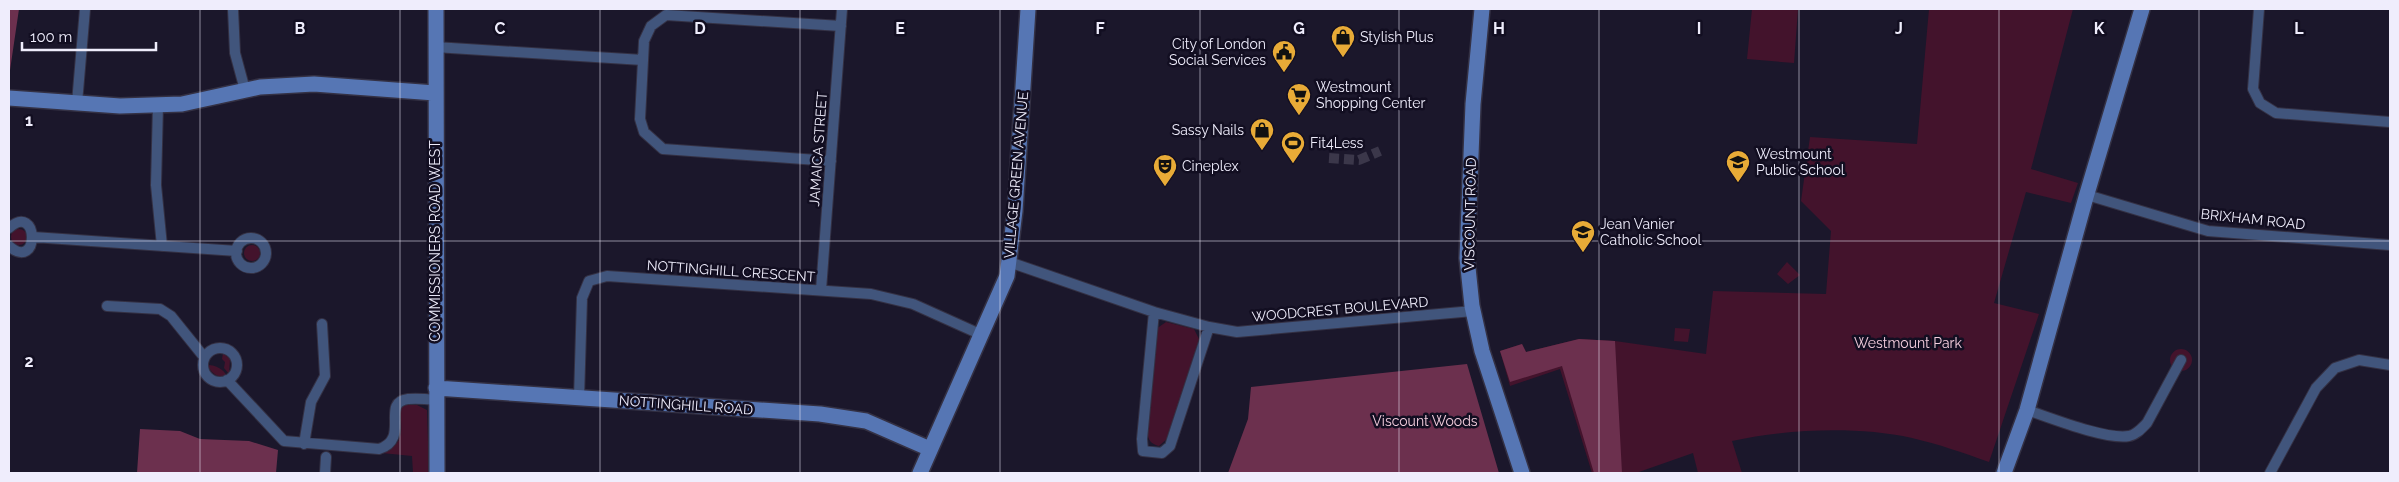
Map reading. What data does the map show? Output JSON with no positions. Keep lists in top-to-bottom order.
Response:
{
  "streets": {
    "street": [
      "JAMAICA STREET",
      "VILLAGE GREEN AVENUE",
      "VISCOUNT ROAD",
      "BRIXHAM ROAD",
      "COMMISSIONERS ROAD WEST",
      "NOTTINGHILL CRESCENT",
      "WOODCREST BOULEVARD",
      "NOTTINGHILL ROAD"
    ]
  },
  "crossings": [
    ["JAMAICA STREET", "NOTTINGHILL CRESCENT"],
    ["VILLAGE GREEN AVENUE", "NOTTINGHILL CRESCENT"],
    ["VILLAGE GREEN AVENUE", "WOODCREST BOULEVARD"],
    ["VILLAGE GREEN AVENUE", "NOTTINGHILL ROAD"],
    ["VISCOUNT ROAD", "WOODCREST BOULEVARD"],
    ["COMMISSIONERS ROAD WEST", "NOTTINGHILL ROAD"],
    ["NOTTINGHILL CRESCENT", "NOTTINGHILL ROAD"]
  ],
  "parks": ["Westmount Park", "Viscount Woods"],
  "places": {
    "shop": ["Stylish Plus", "Sassy Nails"],
    "public building": ["City of London Social Services"],
    "supermarket": ["Westmount Shopping Center"],
    "sports": ["Fit4Less"],
    "school or university": ["Westmount Public School", "Jean Vanier Catholic School"],
    "theatre": ["Cineplex"]
  },
  "scale_bar": "100 m",
  "grid": {
    "columns": [
      "B",
      "C",
      "D",
      "E",
      "F",
      "G",
      "H",
      "I",
      "J",
      "K",
      "L"
    ],
    "rows": ["1", "2"]
  }
}
